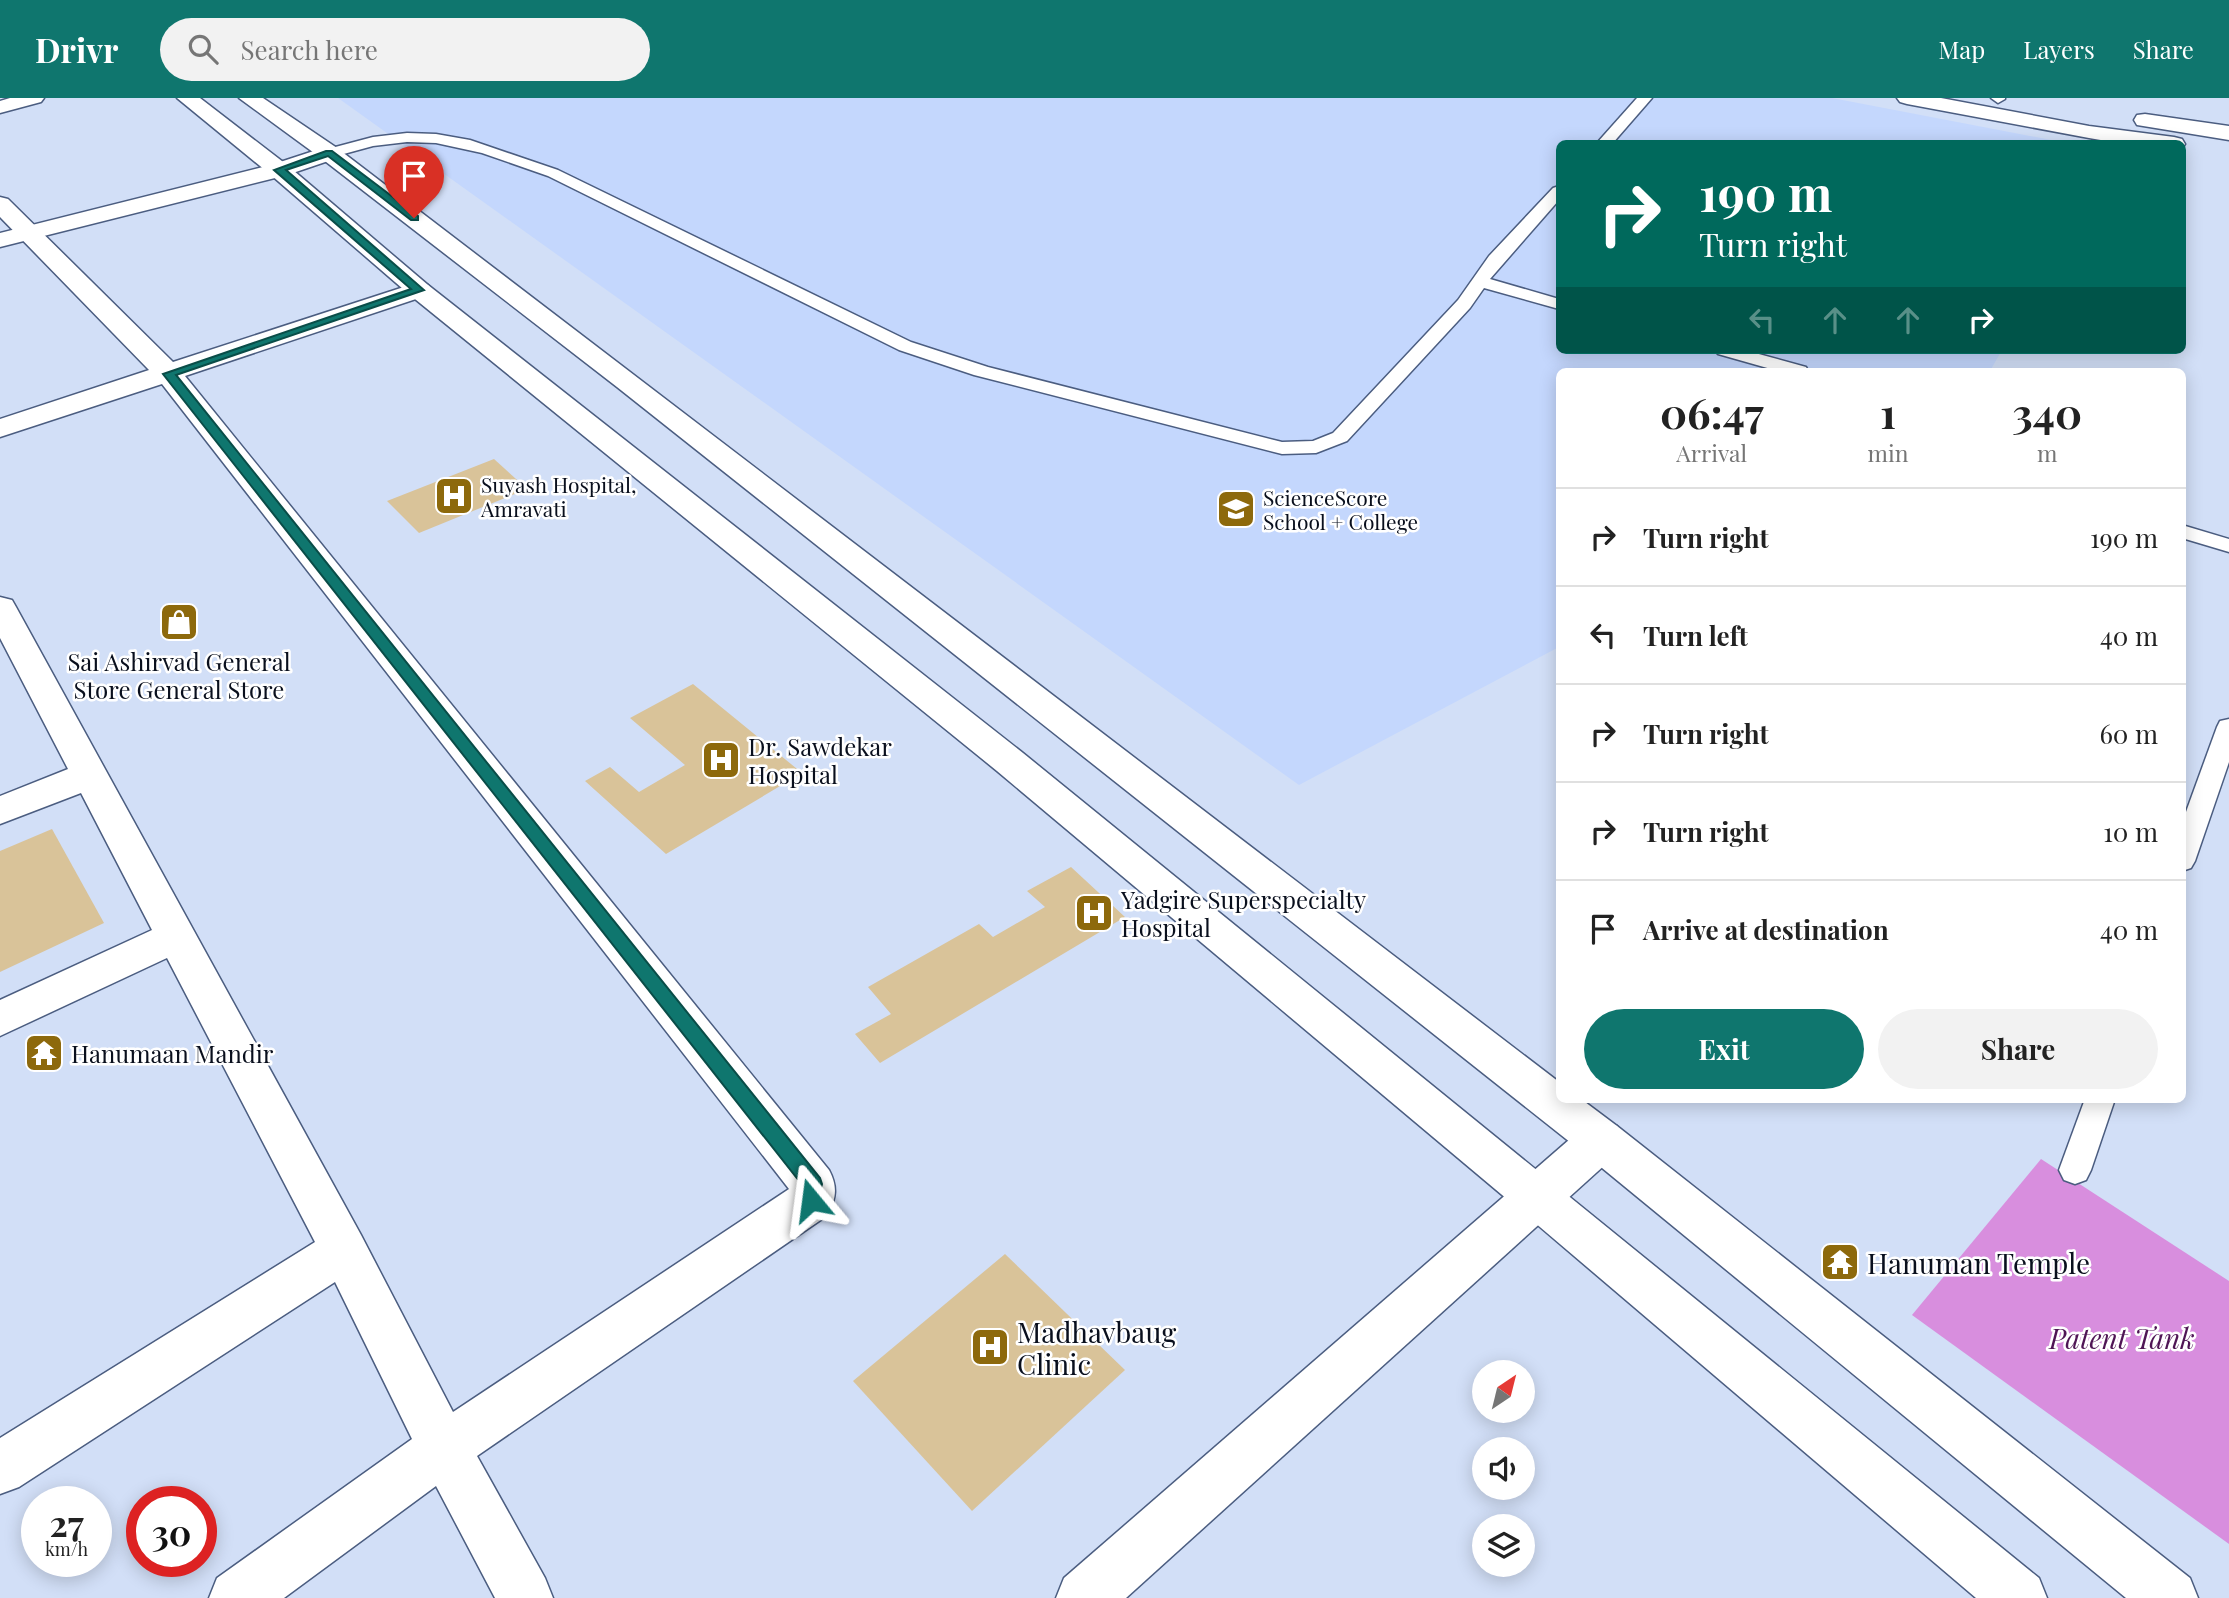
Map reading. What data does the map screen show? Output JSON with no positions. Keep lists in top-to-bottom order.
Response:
{
  "parks": ["Patent Tank"],
  "places": {
    "hospital": [
      "Suyash Hospital, Amravati",
      "Dr. Sawdekar Hospital",
      "Yadgire Superspecialty Hospital",
      "Madhavbaug Clinic"
    ],
    "school or university": ["ScienceScore School + College"],
    "shop": ["Sai Ashirvad General Store General Store"],
    "temple": ["Hanumaan Mandir", "Hanuman Temple"]
  },
  "north": "top right",
  "page": {
    "header": "Drivr",
    "search": "Search here",
    "nav": ["Map", "Layers", "Share"],
    "turn": ["190 m", "Turn right"],
    "eta": [
      "06:47",
      "Arrival",
      "1",
      "min",
      "340",
      "m"
    ],
    "list": [
      {
        "name": "Turn right",
        "value": "190 m"
      },
      {
        "name": "Turn left",
        "value": "40 m"
      },
      {
        "name": "Turn right",
        "value": "60 m"
      },
      {
        "name": "Turn right",
        "value": "10 m"
      },
      {
        "name": "Arrive at destination",
        "value": "40 m"
      }
    ],
    "buttons": ["Exit", "Share"],
    "speed": "27 km/h",
    "limit": "30"
  }
}
